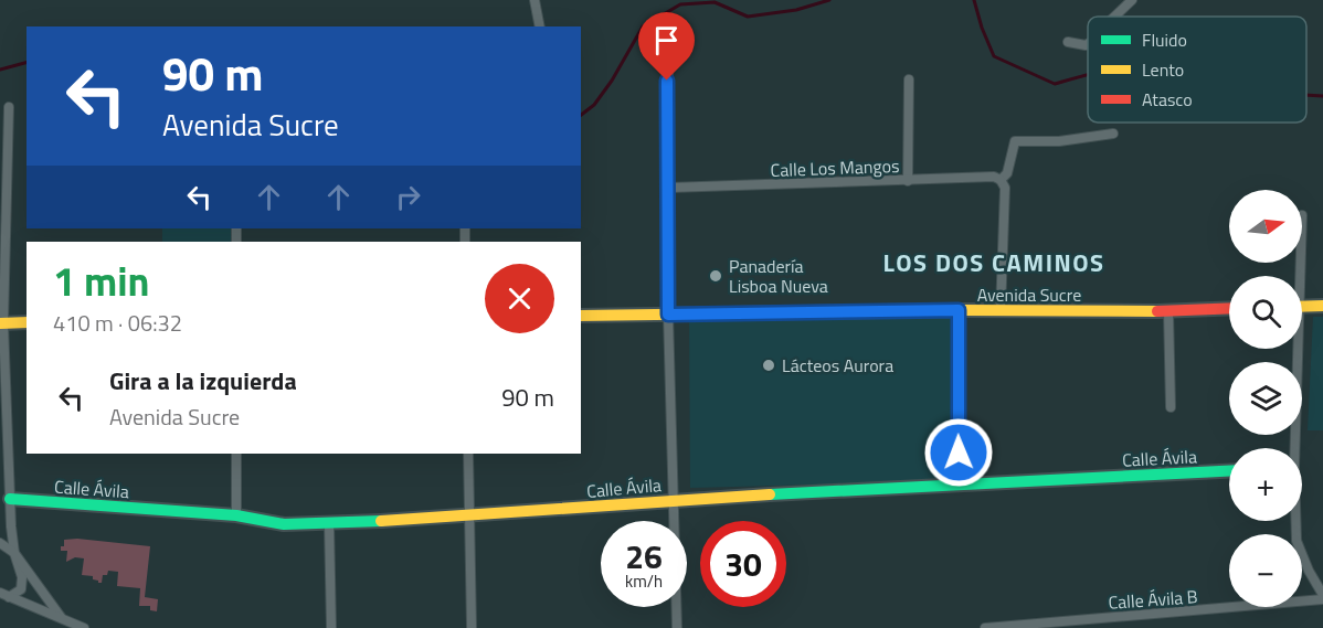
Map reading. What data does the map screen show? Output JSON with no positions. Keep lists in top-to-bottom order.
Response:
{
  "streets": {
    "street": [
      "Calle Los Mangos",
      "Avenida Sucre",
      "Calle Ávila",
      "Calle Ávila B"
    ]
  },
  "districts": ["LOS DOS CAMINOS"],
  "places": ["Panadería Lisboa Nueva", "Lácteos Aurora"],
  "legend": ["Fluido", "Lento", "Atasco"],
  "north": "right",
  "page": {
    "turn": ["90 m", "Avenida Sucre"],
    "map_buttons": ["+", "−"],
    "heading": ["1 min", "410 m · 06:32"],
    "list": [
      {
        "name": "Gira a la izquierda",
        "note": "Avenida Sucre",
        "value": "90 m"
      }
    ],
    "speed": "26 km/h",
    "limit": "30"
  }
}
